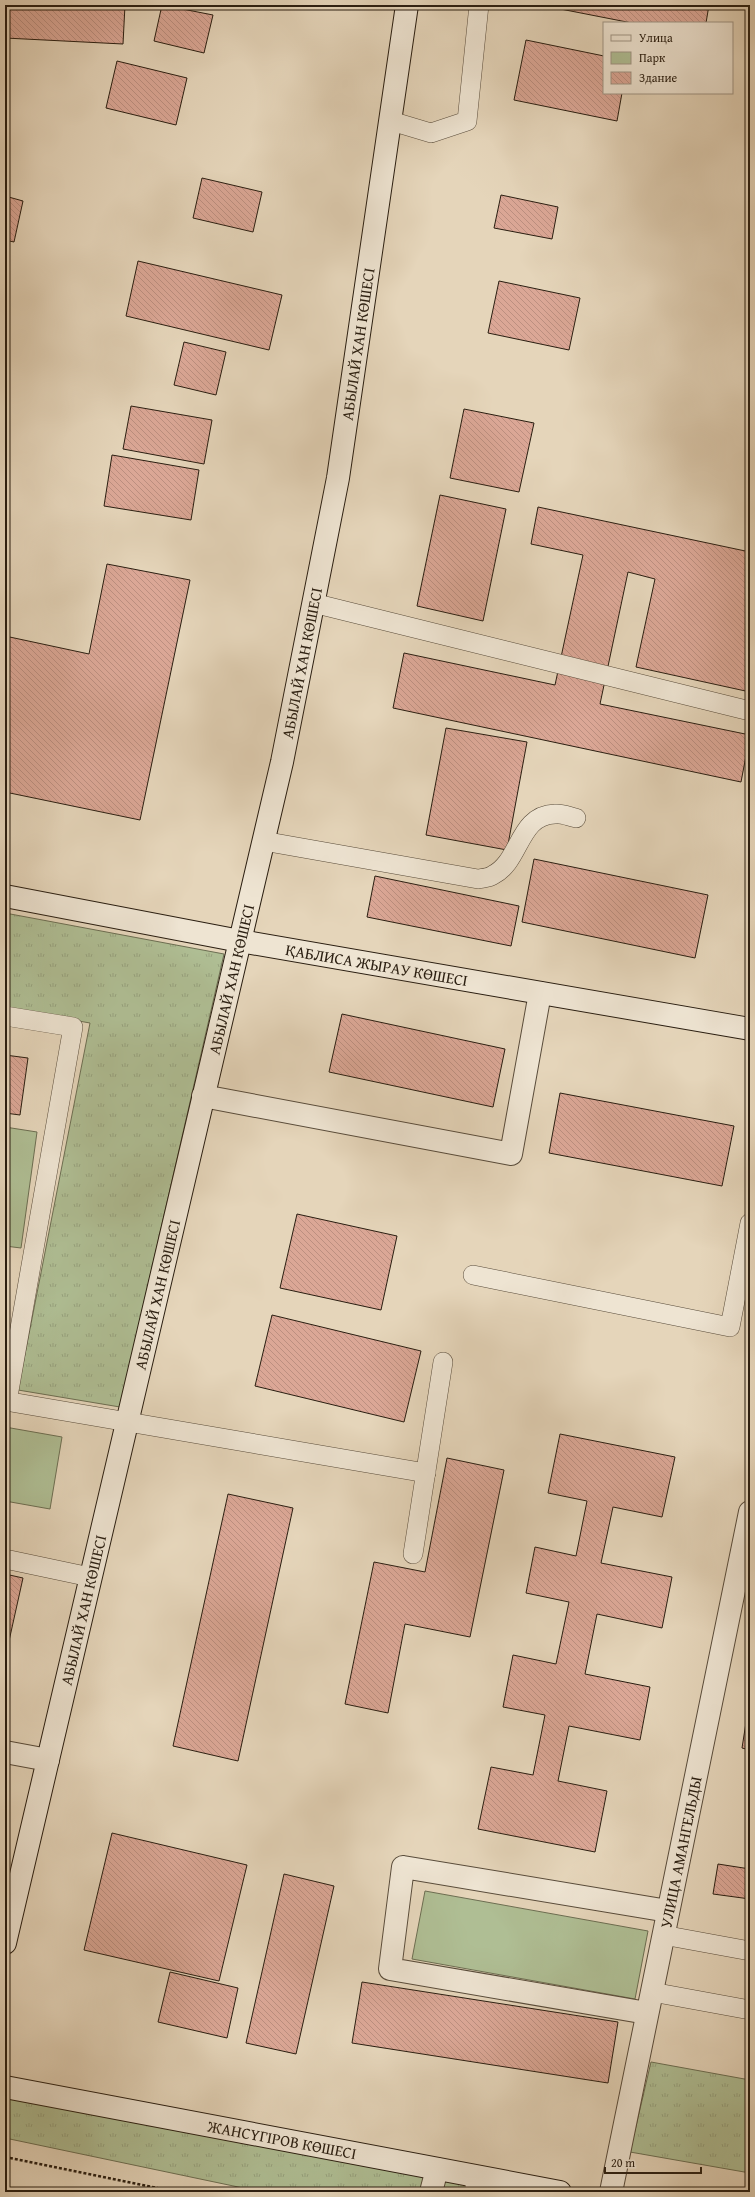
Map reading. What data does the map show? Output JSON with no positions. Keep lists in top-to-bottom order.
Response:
{
  "streets": {
    "street": [
      "АБЫЛАЙ ХАН КӨШЕСІ",
      "ҚАБЛИСА ЖЫРАУ КӨШЕСІ",
      "УЛИЦА АМАНГЕЛЬДЫ",
      "ЖАНСҮГІРОВ КӨШЕСІ"
    ]
  },
  "crossings": [
    ["АБЫЛАЙ ХАН КӨШЕСІ", "ҚАБЛИСА ЖЫРАУ КӨШЕСІ"]
  ],
  "legend": ["Улица", "Парк", "Здание"],
  "scale_bar": "20 m"
}
